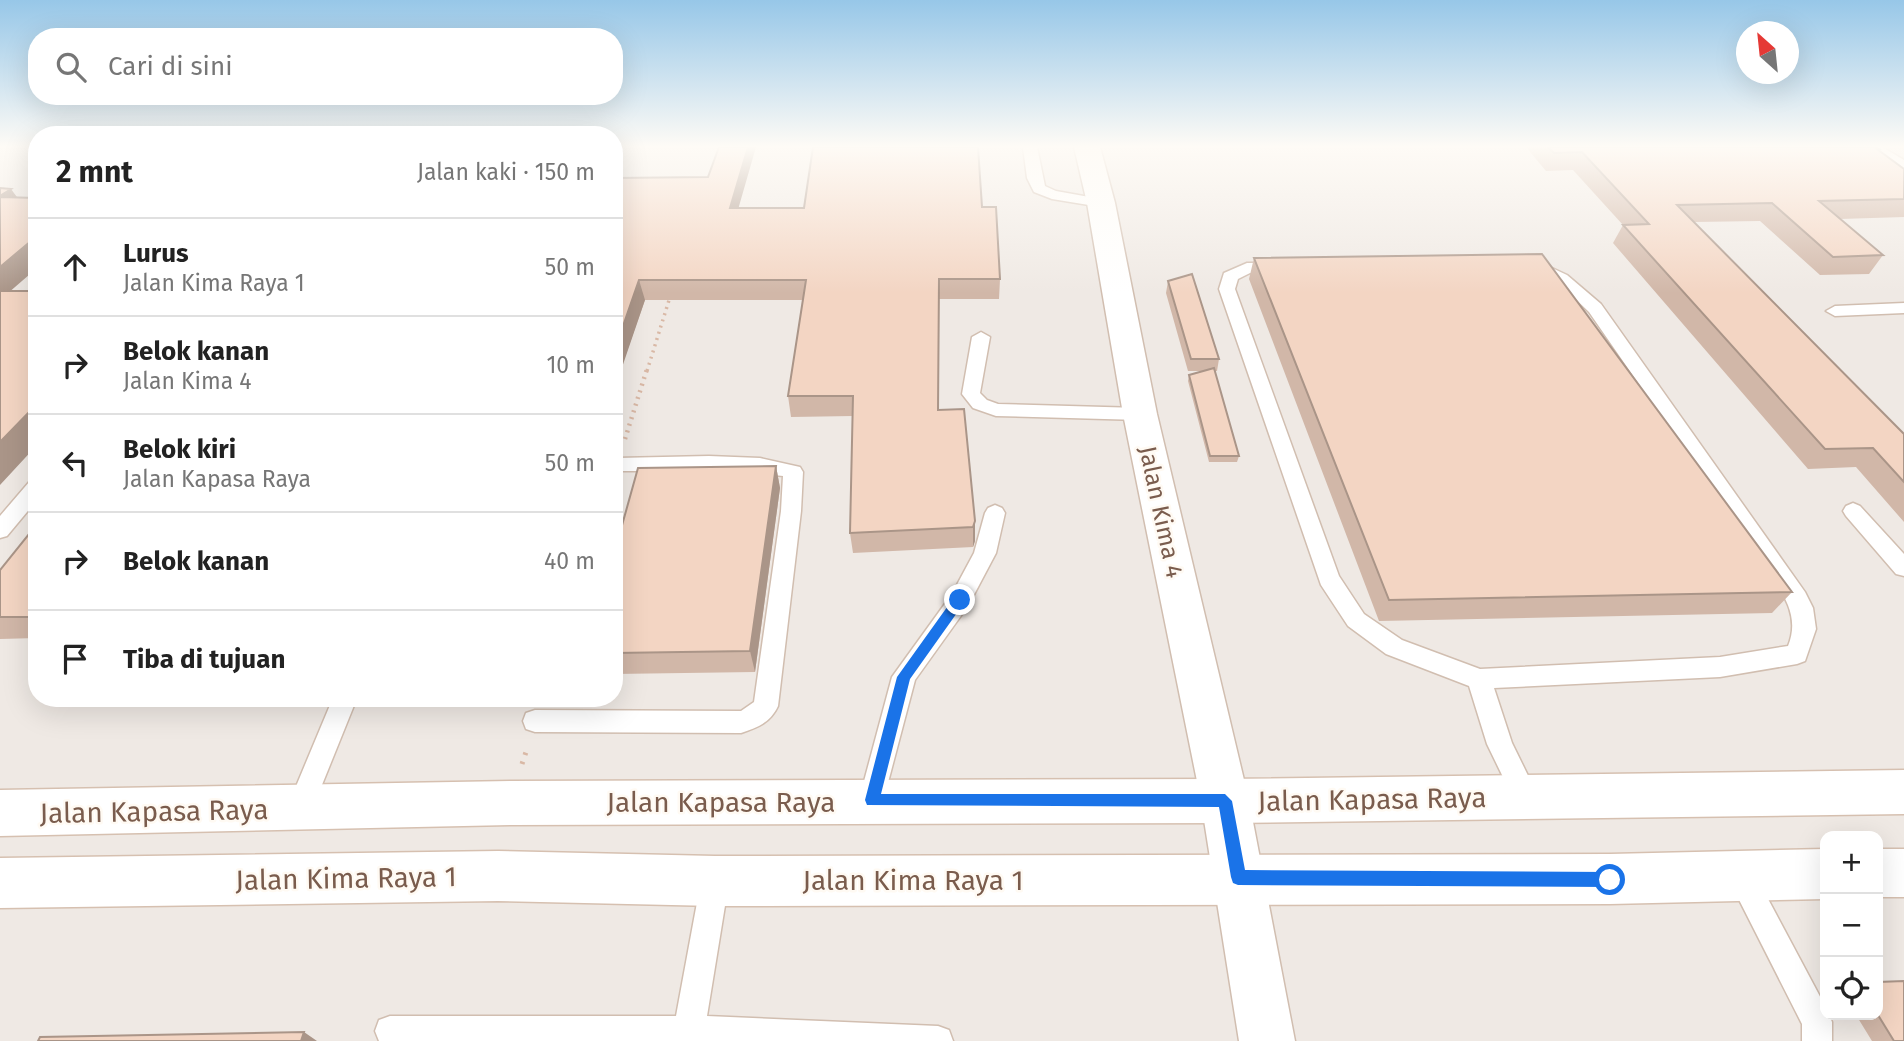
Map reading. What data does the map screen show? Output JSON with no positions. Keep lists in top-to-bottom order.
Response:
{
  "streets": {
    "main road": ["Jalan Kima 4", "Jalan Kapasa Raya", "Jalan Kima Raya 1"]
  },
  "crossings": [
    ["Jalan Kima 4", "Jalan Kapasa Raya"],
    ["Jalan Kima 4", "Jalan Kima Raya 1"]
  ],
  "north": "top left",
  "page": {
    "search": "Cari di sini",
    "heading": ["2 mnt", "Jalan kaki · 150 m"],
    "list": [
      ["Lurus", "Jalan Kima Raya 1", "50 m"],
      ["Belok kanan", "Jalan Kima 4", "10 m"],
      ["Belok kiri", "Jalan Kapasa Raya", "50 m"],
      ["Belok kanan", "40 m"],
      "Tiba di tujuan"
    ],
    "map_buttons": ["+", "−"]
  }
}
